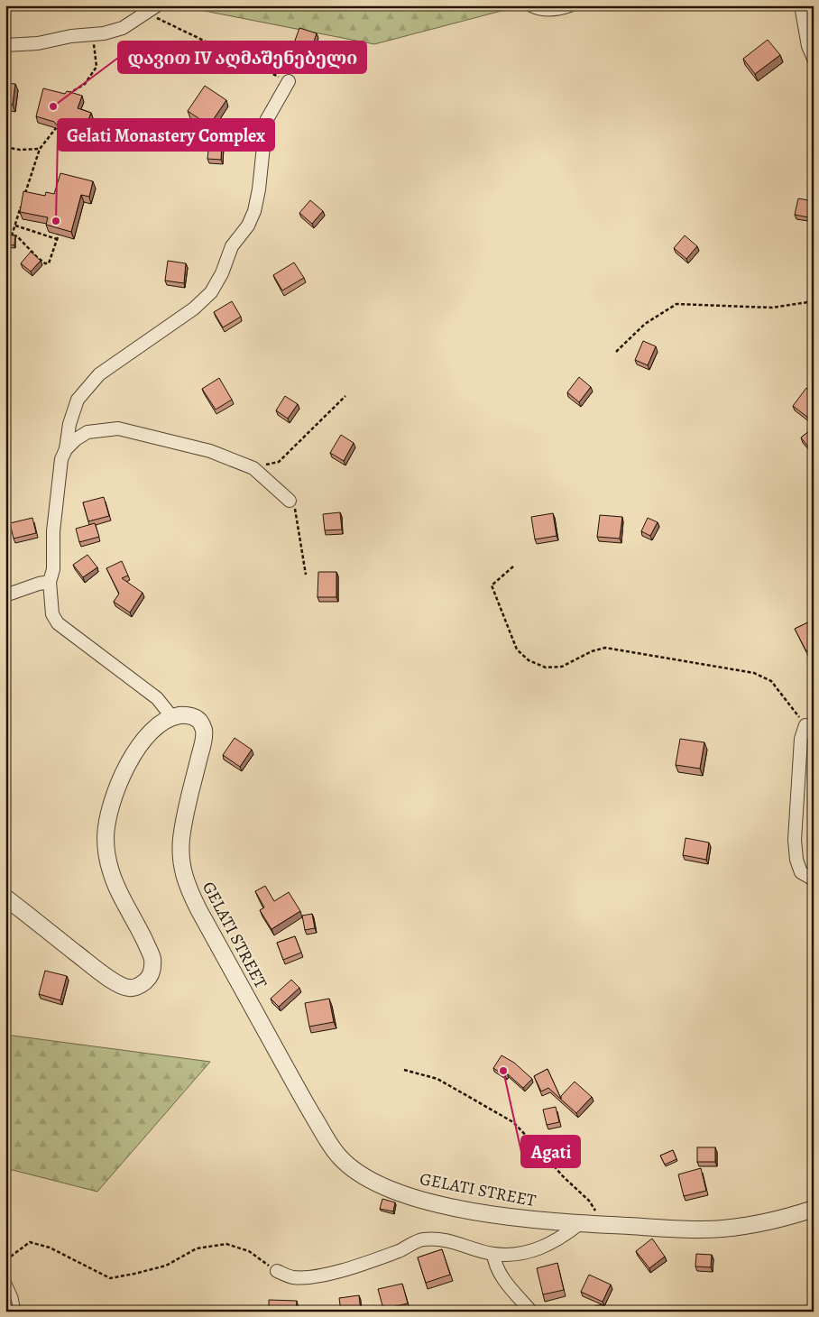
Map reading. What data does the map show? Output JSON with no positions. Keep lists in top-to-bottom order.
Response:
{
  "streets": {
    "street": ["GELATI STREET"]
  },
  "places": ["დავით IV აღმაშენებელი", "Gelati Monastery Complex", "Agati"]
}
